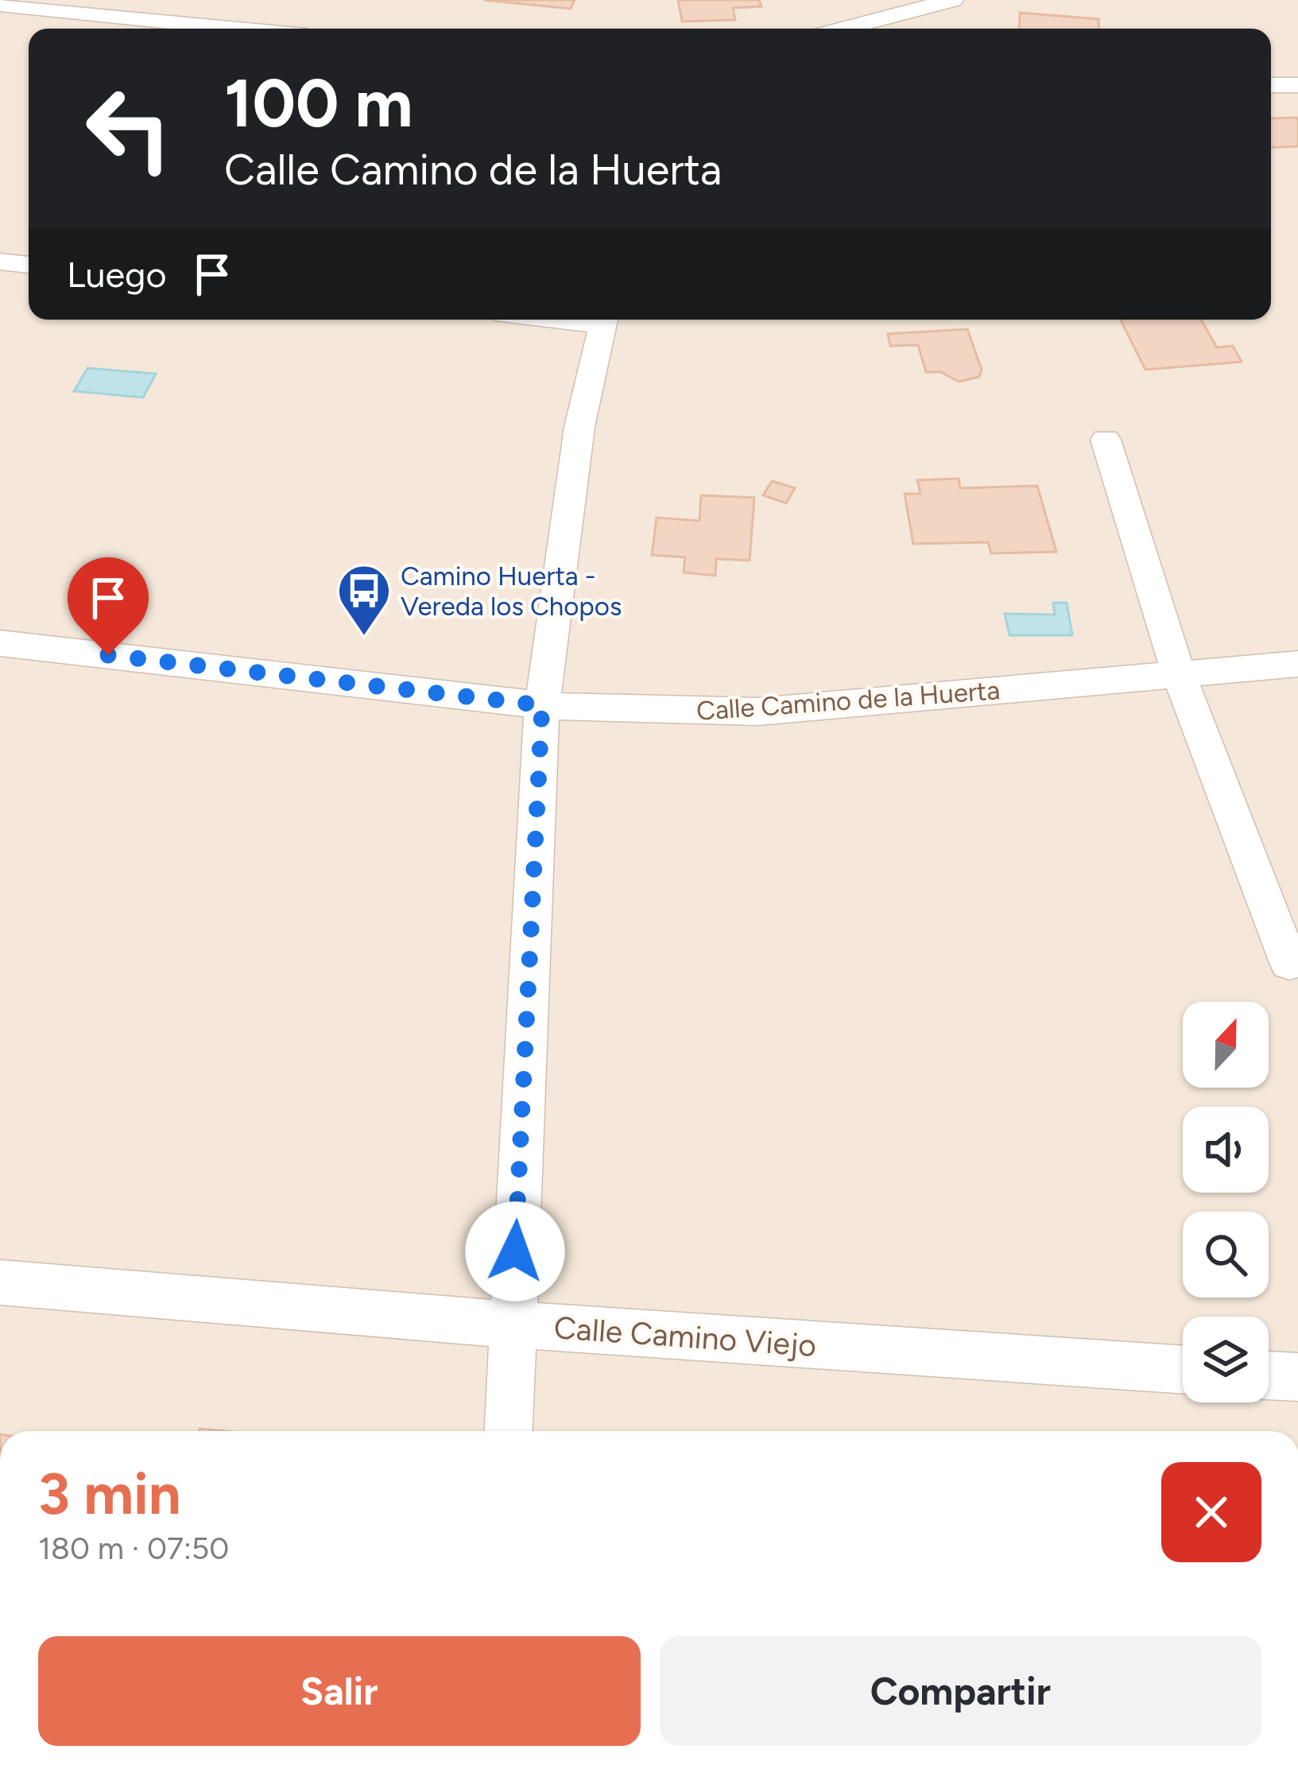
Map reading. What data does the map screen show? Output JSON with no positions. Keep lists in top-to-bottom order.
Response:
{
  "streets": {
    "street": ["Calle Camino de la Huerta", "Calle Camino Viejo"]
  },
  "places": {
    "bus stop": ["Camino Huerta - Vereda los Chopos"]
  },
  "north": "top",
  "page": {
    "turn": ["100 m", "Calle Camino de la Huerta"],
    "then": "Luego",
    "heading": ["3 min", "180 m · 07:50"],
    "buttons": ["Salir", "Compartir"]
  }
}
